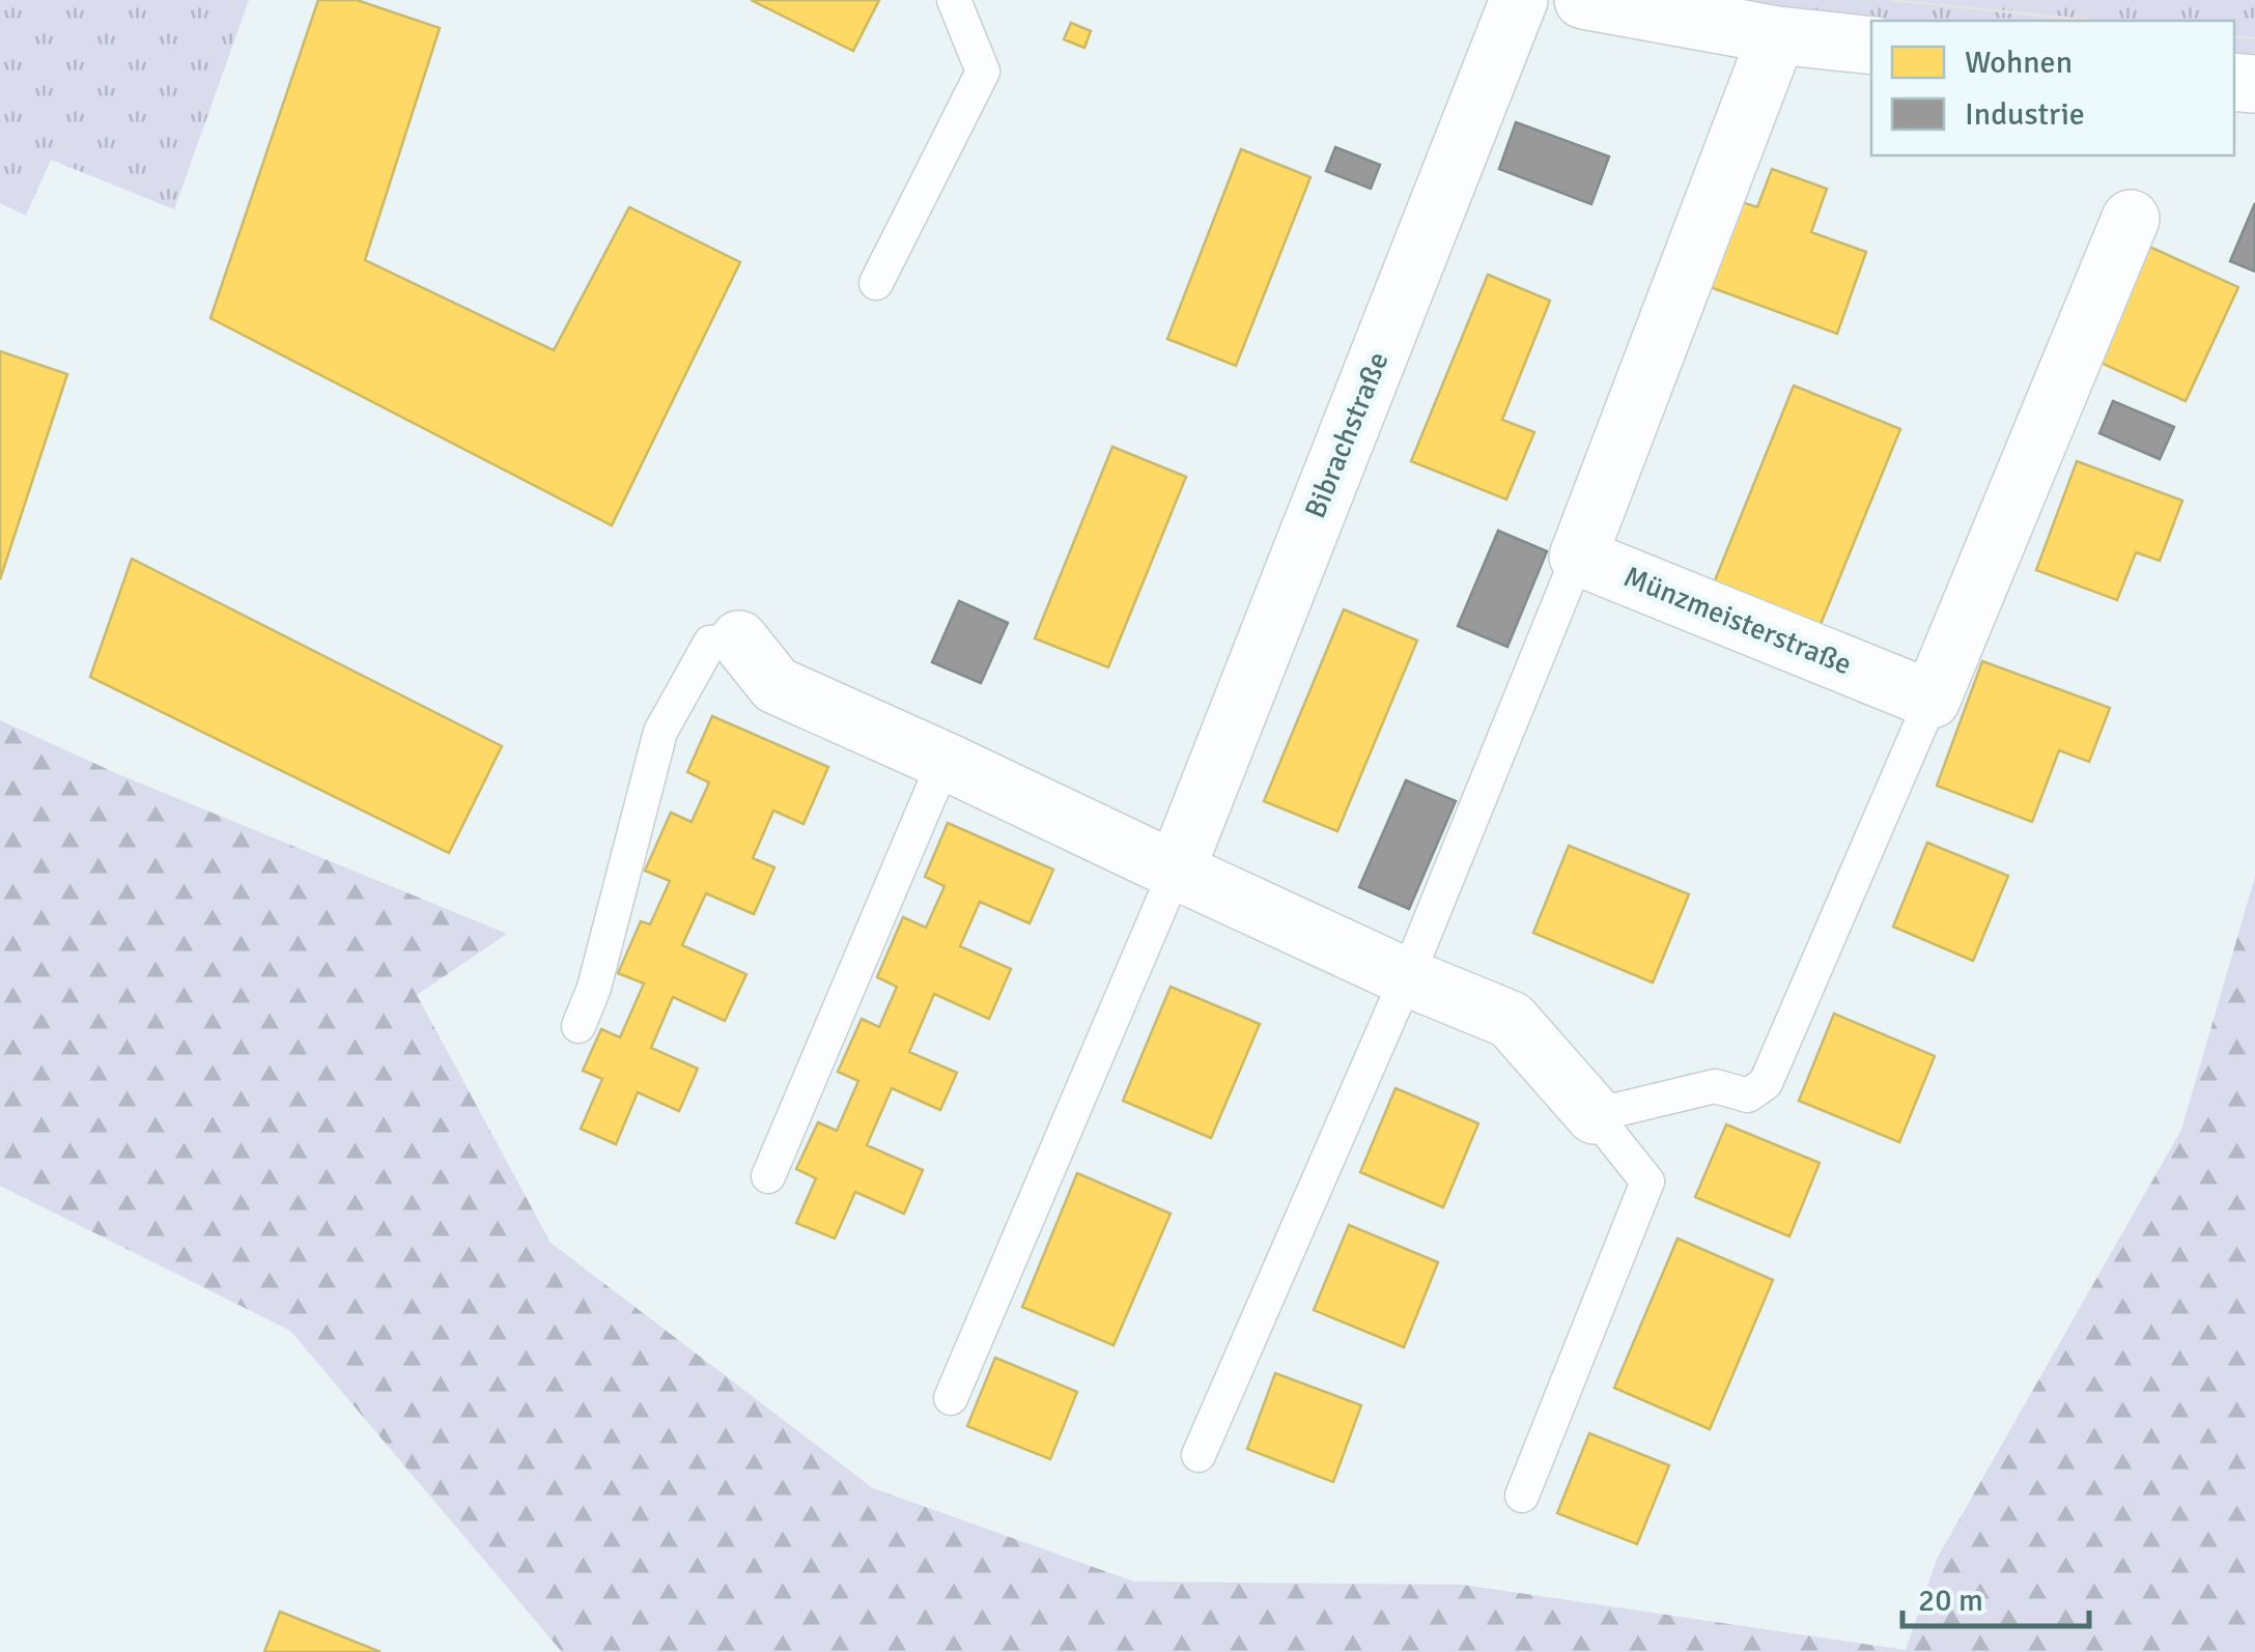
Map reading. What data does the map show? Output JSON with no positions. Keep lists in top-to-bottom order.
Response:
{
  "streets": {
    "street": ["Bibrachstraße", "Münzmeisterstraße"]
  },
  "legend": ["Wohnen", "Industrie"],
  "scale_bar": "20 m"
}
